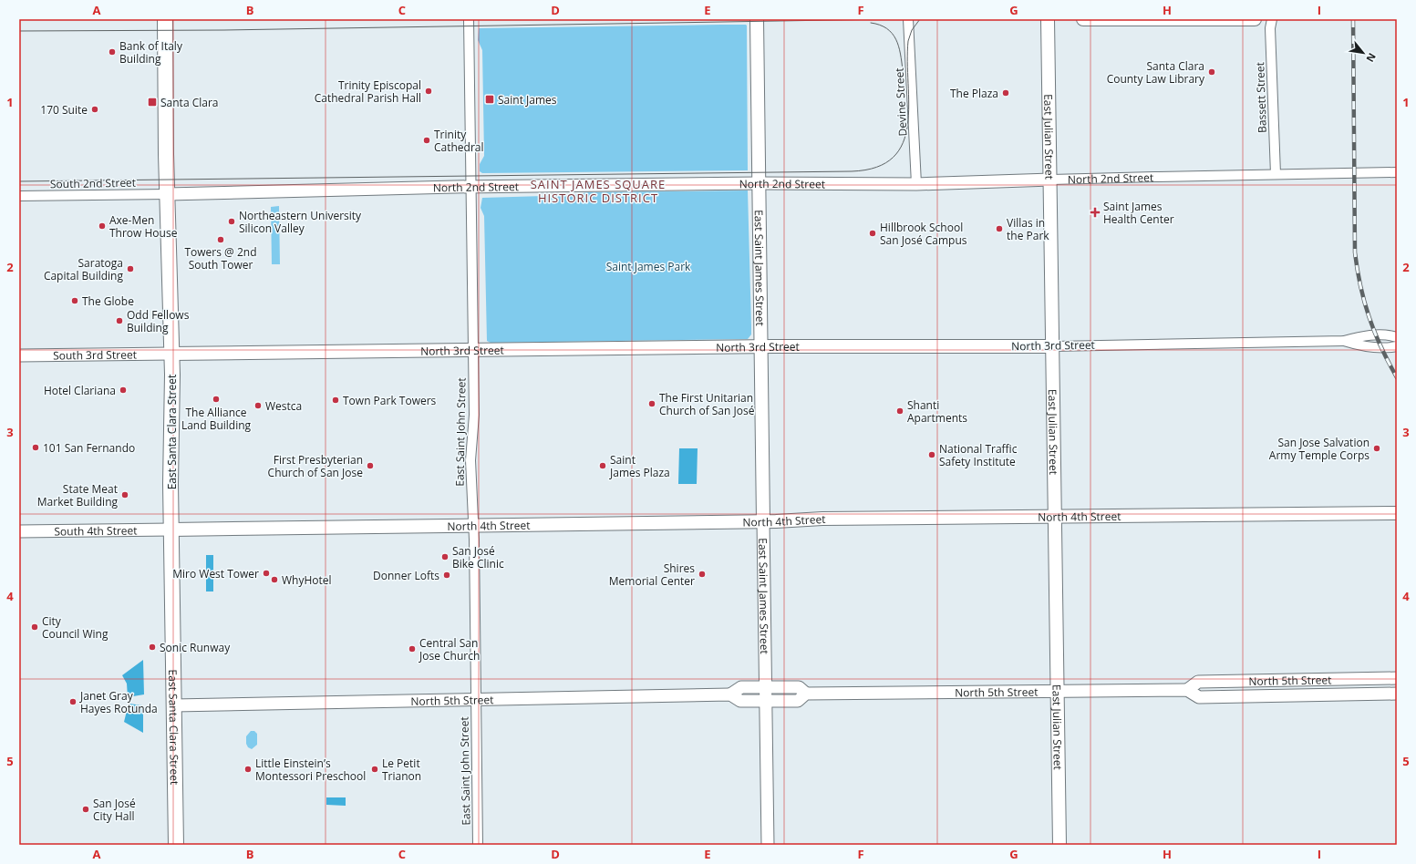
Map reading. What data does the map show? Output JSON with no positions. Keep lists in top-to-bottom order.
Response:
{
  "streets": {
    "main road": [
      "East Julian Street",
      "East Saint James Street",
      "North 3rd Street",
      "East Santa Clara Street",
      "North 4th Street"
    ],
    "street": [
      "Bassett Street",
      "Devine Street",
      "North 2nd Street",
      "South 2nd Street",
      "South 3rd Street",
      "East Saint John Street",
      "South 4th Street",
      "North 5th Street"
    ]
  },
  "crossings": [
    ["Bassett Street", "North 2nd Street"],
    ["Devine Street", "North 2nd Street"],
    ["East Julian Street", "North 2nd Street"],
    ["East Julian Street", "North 3rd Street"],
    ["East Julian Street", "North 4th Street"],
    ["East Julian Street", "North 5th Street"],
    ["North 2nd Street", "South 2nd Street"],
    ["North 2nd Street", "East Saint James Street"],
    ["North 2nd Street", "East Santa Clara Street"],
    ["North 2nd Street", "East Saint John Street"],
    ["South 2nd Street", "East Santa Clara Street"],
    ["East Saint James Street", "North 3rd Street"],
    ["East Saint James Street", "North 4th Street"],
    ["East Saint James Street", "North 5th Street"],
    ["North 3rd Street", "South 3rd Street"],
    ["North 3rd Street", "East Santa Clara Street"],
    ["North 3rd Street", "East Saint John Street"],
    ["South 3rd Street", "East Santa Clara Street"],
    ["East Santa Clara Street", "North 4th Street"],
    ["East Santa Clara Street", "South 4th Street"],
    ["East Santa Clara Street", "North 5th Street"],
    ["East Saint John Street", "North 4th Street"],
    ["East Saint John Street", "North 5th Street"],
    ["North 4th Street", "South 4th Street"]
  ],
  "districts": ["SAINT JAMES SQUARE HISTORIC DISTRICT"],
  "parks": ["Saint James Park"],
  "places": {
    "other": [
      "Bank of Italy Building",
      "Santa Clara County Law Library",
      "Trinity Episcopal Cathedral Parish Hall",
      "The Plaza",
      "170 Suite",
      "Trinity Cathedral",
      "Northeastern University Silicon Valley",
      "Axe-Men Throw House",
      "Villas in the Park",
      "Hillbrook School San José Campus",
      "Towers @ 2nd South Tower",
      "Saratoga Capital Building",
      "The Globe",
      "Odd Fellows Building",
      "Hotel Clariana",
      "The Alliance Land Building",
      "Town Park Towers",
      "The First Unitarian Church of San José",
      "Westca",
      "Shanti Apartments",
      "101 San Fernando",
      "San Jose Salvation Army Temple Corps",
      "National Traffic Safety Institute",
      "First Presbyterian Church of San Jose",
      "Saint James Plaza",
      "State Meat Market Building",
      "San José Bike Clinic",
      "Miro West Tower",
      "Shires Memorial Center",
      "Donner Lofts",
      "WhyHotel",
      "City Council Wing",
      "Sonic Runway",
      "Central San Jose Church",
      "Janet Gray Hayes Rotunda",
      "Little Einstein’s Montessori Preschool",
      "Le Petit Trianon",
      "San José City Hall"
    ],
    "transit": ["Saint James", "Santa Clara"],
    "health": ["Saint James Health Center"]
  },
  "north": "bottom right",
  "grid": {
    "columns": [
      "A",
      "B",
      "C",
      "D",
      "E",
      "F",
      "G",
      "H",
      "I"
    ],
    "rows": [
      "1",
      "2",
      "3",
      "4",
      "5"
    ]
  }
}
